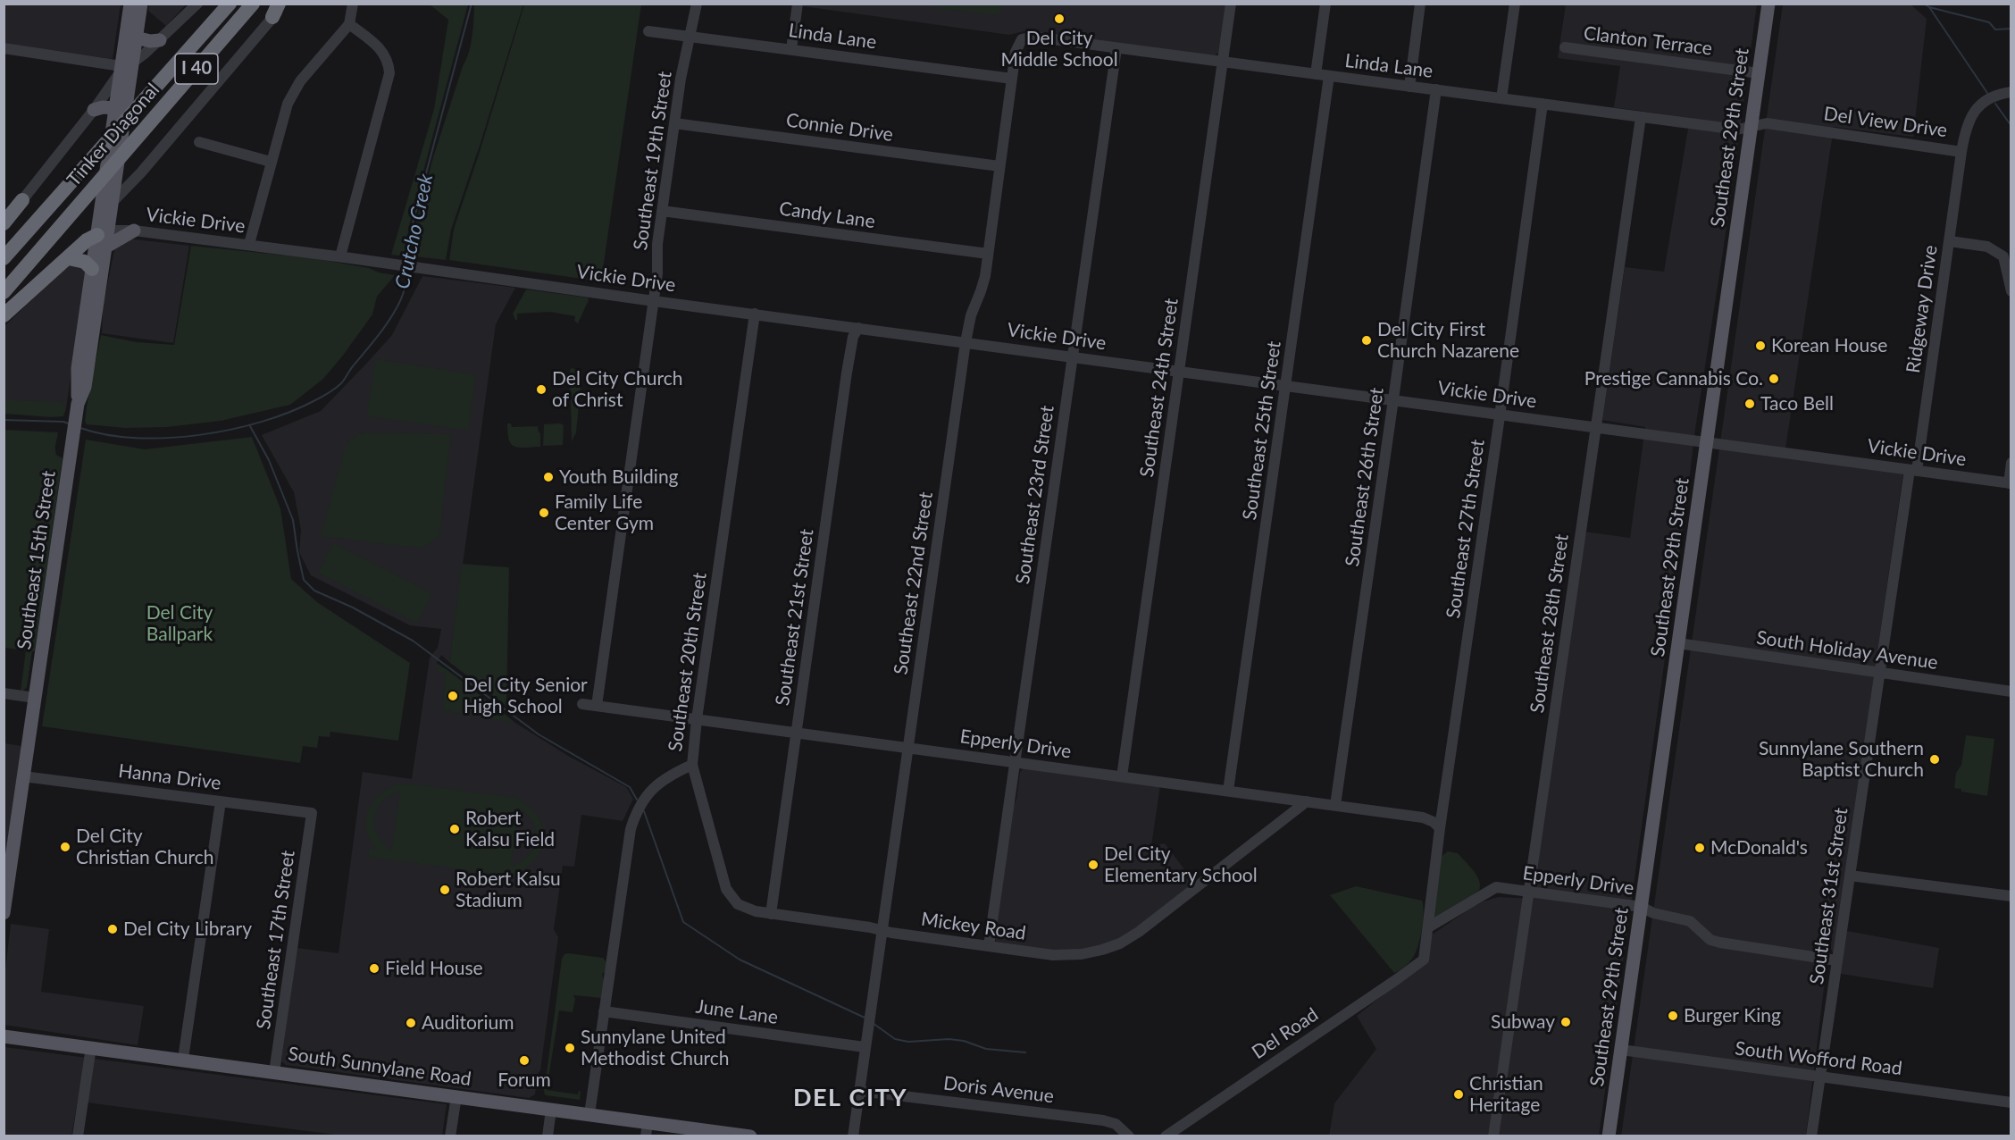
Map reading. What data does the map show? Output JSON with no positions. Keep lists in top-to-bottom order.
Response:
{
  "streets": {
    "highway": ["I 40", "Tinker Diagonal"],
    "main road": ["Southeast 29th Street", "Southeast 15th Street", "South Sunnylane Road"],
    "street": [
      "Linda Lane",
      "Clanton Terrace",
      "Del View Drive",
      "Connie Drive",
      "Southeast 19th Street",
      "Candy Lane",
      "Vickie Drive",
      "Ridgeway Drive",
      "Southeast 24th Street",
      "Southeast 25th Street",
      "Southeast 26th Street",
      "Southeast 23rd Street",
      "Southeast 27th Street",
      "Southeast 22nd Street",
      "Southeast 21st Street",
      "Southeast 28th Street",
      "South Holiday Avenue",
      "Southeast 20th Street",
      "Epperly Drive",
      "Hanna Drive",
      "Southeast 31st Street",
      "Mickey Road",
      "Southeast 17th Street",
      "June Lane",
      "Del Road",
      "South Wofford Road",
      "Doris Avenue"
    ]
  },
  "crossings": [
    ["Linda Lane", "Del View Drive"],
    ["Linda Lane", "Southeast 29th Street"],
    ["Linda Lane", "Southeast 19th Street"],
    ["Linda Lane", "Southeast 24th Street"],
    ["Linda Lane", "Southeast 25th Street"],
    ["Linda Lane", "Southeast 26th Street"],
    ["Linda Lane", "Southeast 23rd Street"],
    ["Linda Lane", "Southeast 27th Street"],
    ["Linda Lane", "Southeast 22nd Street"],
    ["Linda Lane", "Southeast 28th Street"],
    ["Clanton Terrace", "Southeast 29th Street"],
    ["Del View Drive", "Southeast 29th Street"],
    ["Del View Drive", "Ridgeway Drive"],
    ["Connie Drive", "Southeast 19th Street"],
    ["Connie Drive", "Southeast 22nd Street"],
    ["Tinker Diagonal", "Southeast 15th Street"],
    ["Southeast 29th Street", "Vickie Drive"],
    ["Southeast 29th Street", "South Holiday Avenue"],
    ["Southeast 29th Street", "Epperly Drive"],
    ["Southeast 29th Street", "South Wofford Road"],
    ["Southeast 19th Street", "Candy Lane"],
    ["Southeast 19th Street", "Vickie Drive"],
    ["Southeast 19th Street", "Epperly Drive"],
    ["Candy Lane", "Southeast 22nd Street"],
    ["Vickie Drive", "Ridgeway Drive"],
    ["Vickie Drive", "Southeast 24th Street"],
    ["Vickie Drive", "Southeast 25th Street"],
    ["Vickie Drive", "Southeast 26th Street"],
    ["Vickie Drive", "Southeast 23rd Street"],
    ["Vickie Drive", "Southeast 27th Street"],
    ["Vickie Drive", "Southeast 22nd Street"],
    ["Vickie Drive", "Southeast 21st Street"],
    ["Vickie Drive", "Southeast 28th Street"],
    ["Vickie Drive", "Southeast 20th Street"],
    ["Vickie Drive", "Southeast 31st Street"],
    ["Ridgeway Drive", "Southeast 31st Street"],
    ["Southeast 24th Street", "Epperly Drive"],
    ["Southeast 25th Street", "Epperly Drive"],
    ["Southeast 26th Street", "Epperly Drive"],
    ["Southeast 23rd Street", "Epperly Drive"],
    ["Southeast 23rd Street", "Mickey Road"],
    ["Southeast 27th Street", "Epperly Drive"],
    ["Southeast 27th Street", "Del Road"],
    ["Southeast 15th Street", "Hanna Drive"],
    ["Southeast 22nd Street", "Epperly Drive"],
    ["Southeast 22nd Street", "Mickey Road"],
    ["Southeast 22nd Street", "June Lane"],
    ["Southeast 22nd Street", "Doris Avenue"],
    ["Southeast 21st Street", "Epperly Drive"],
    ["Southeast 21st Street", "Mickey Road"],
    ["Southeast 28th Street", "Epperly Drive"],
    ["South Holiday Avenue", "Southeast 31st Street"],
    ["Southeast 20th Street", "Epperly Drive"],
    ["Southeast 20th Street", "Mickey Road"],
    ["Southeast 20th Street", "June Lane"],
    ["Southeast 20th Street", "South Sunnylane Road"],
    ["Epperly Drive", "Southeast 31st Street"],
    ["Epperly Drive", "Mickey Road"],
    ["Hanna Drive", "Southeast 17th Street"],
    ["Southeast 31st Street", "South Wofford Road"],
    ["Southeast 17th Street", "South Sunnylane Road"]
  ],
  "districts": ["DEL CITY"],
  "water": ["Crutcho Creek"],
  "parks": ["Del City Ballpark"],
  "places": [
    "Del City Middle School",
    "Del City First Church Nazarene",
    "Korean House",
    "Prestige Cannabis Co.",
    "Del City Church of Christ",
    "Taco Bell",
    "Youth Building",
    "Family Life Center Gym",
    "Del City Senior High School",
    "Sunnylane Southern Baptist Church",
    "Robert Kalsu Field",
    "Del City Christian Church",
    "McDonald's",
    "Del City Elementary School",
    "Robert Kalsu Stadium",
    "Del City Library",
    "Field House",
    "Burger King",
    "Subway",
    "Auditorium",
    "Sunnylane United Methodist Church",
    "Forum",
    "Christian Heritage"
  ]
}
